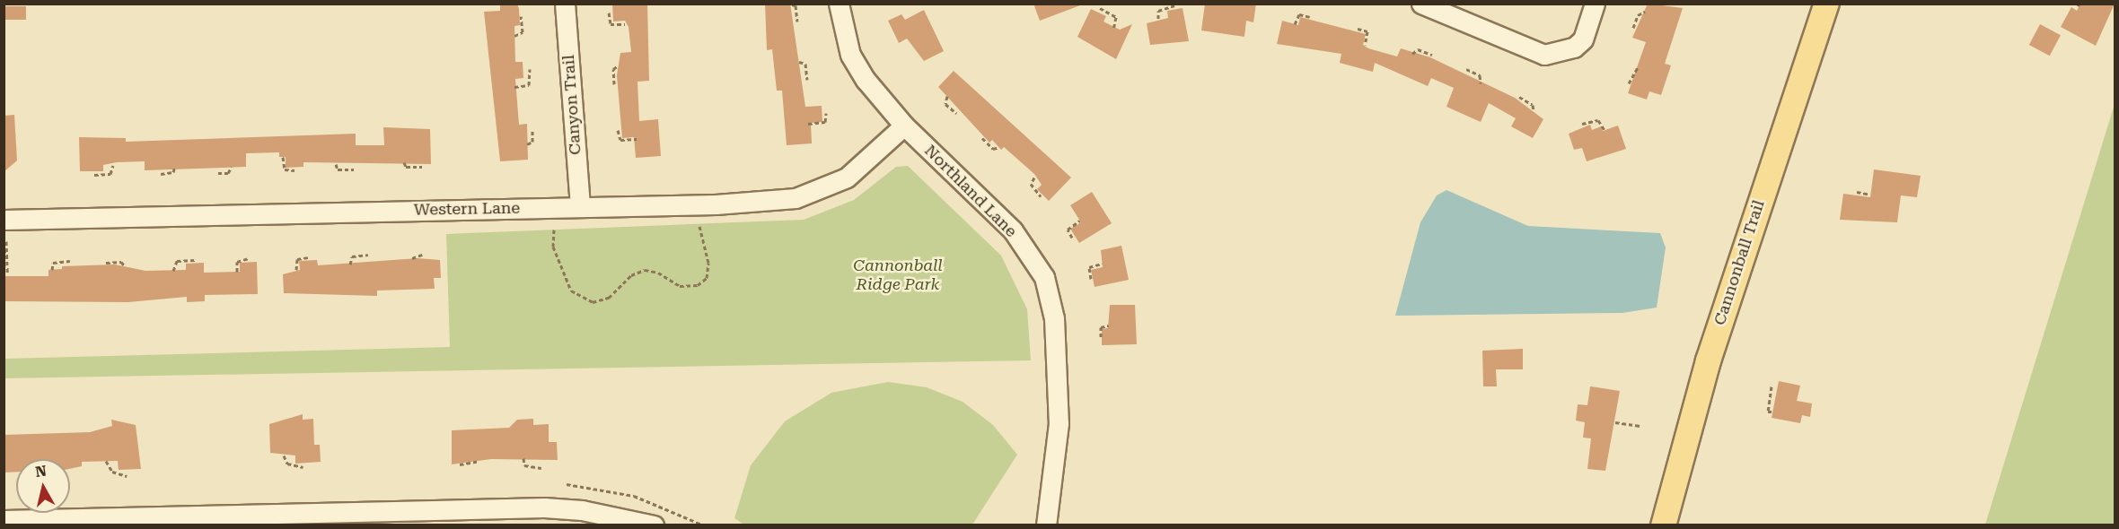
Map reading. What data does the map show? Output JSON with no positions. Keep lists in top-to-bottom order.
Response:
{
  "streets": {
    "main road": ["Cannonball Trail"],
    "street": ["Canyon Trail", "Northland Lane", "Western Lane"]
  },
  "crossings": [
    ["Canyon Trail", "Western Lane"],
    ["Northland Lane", "Western Lane"]
  ],
  "parks": ["Cannonball Ridge Park"],
  "north": "top"
}
